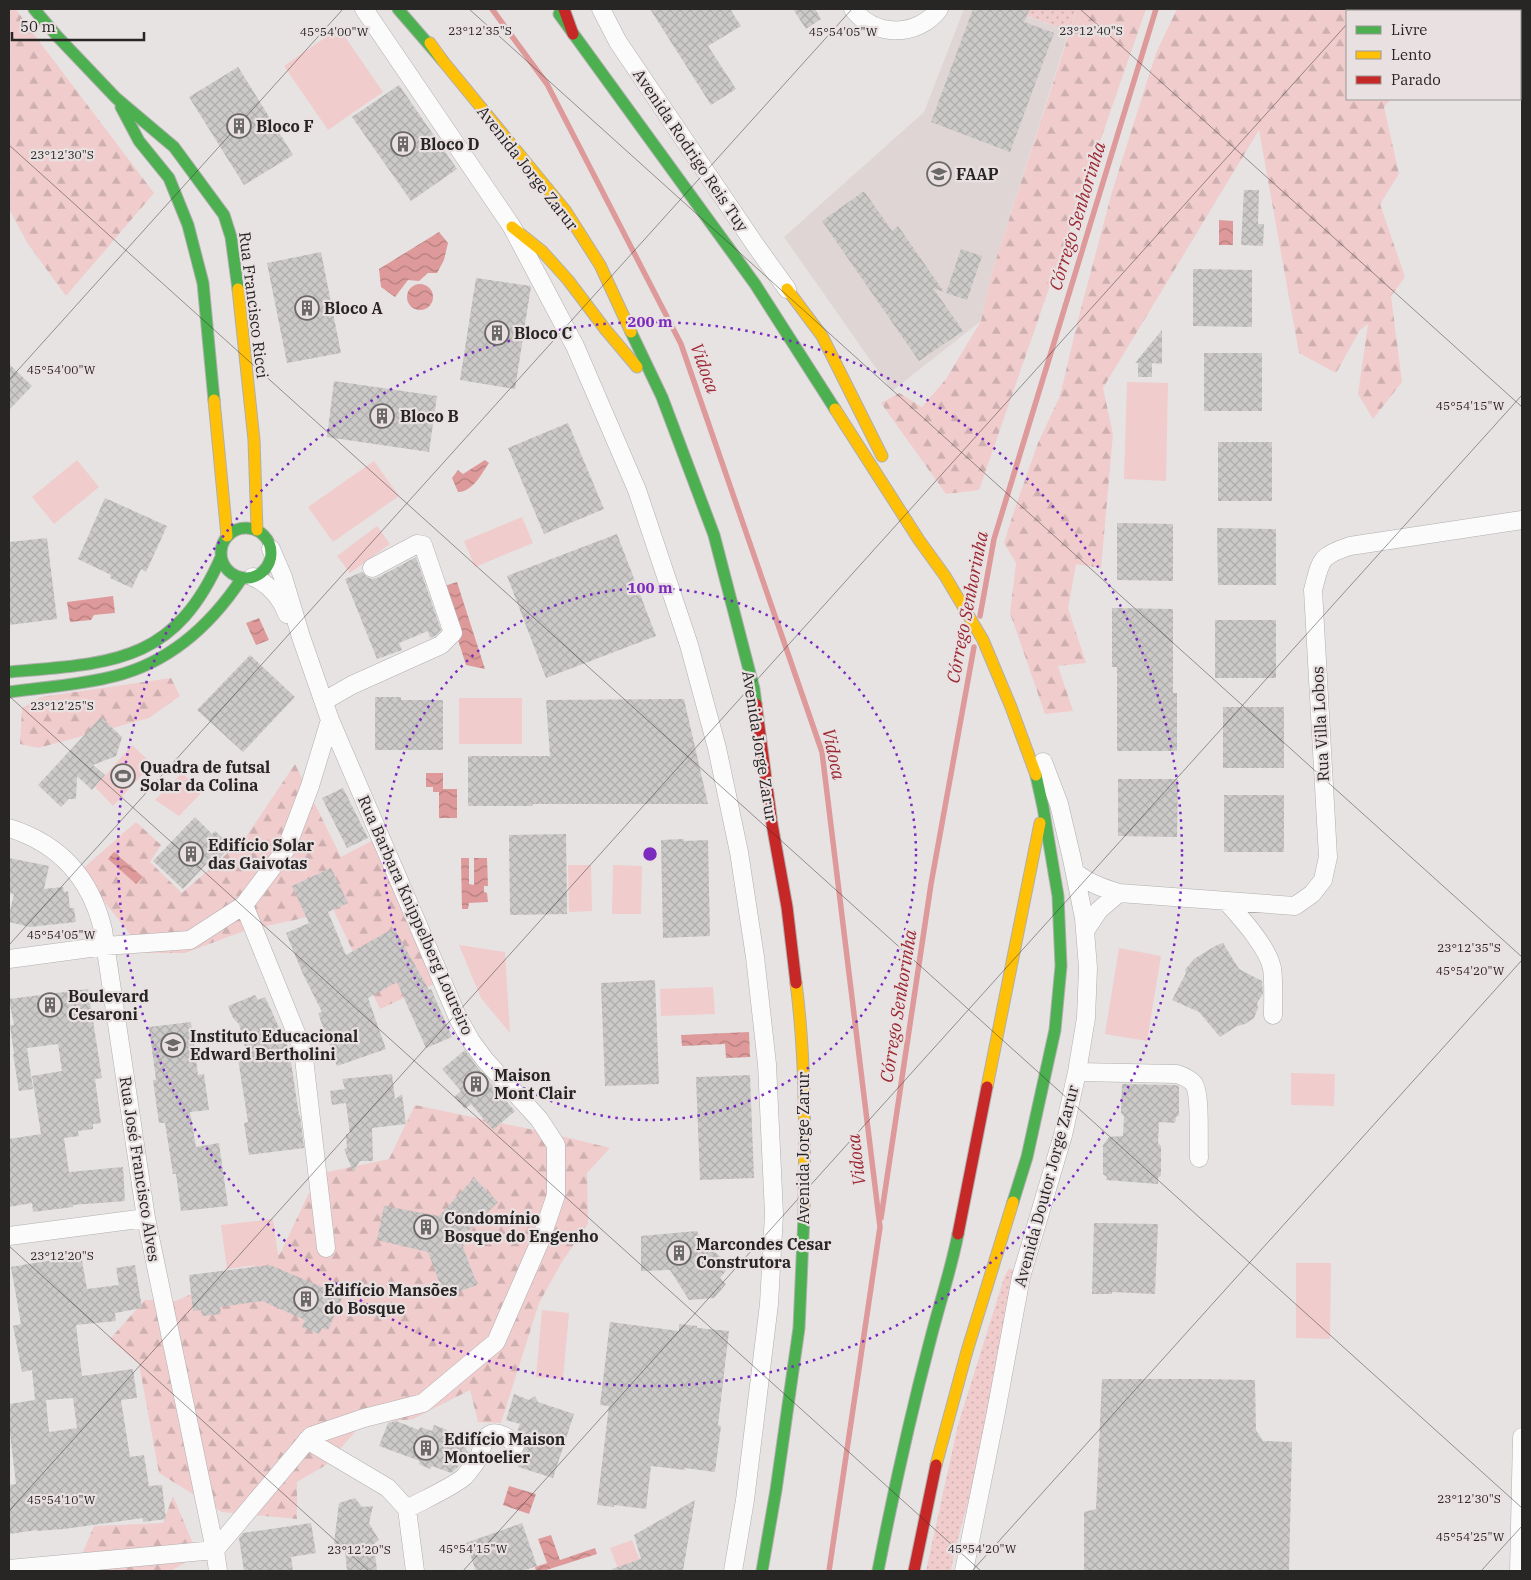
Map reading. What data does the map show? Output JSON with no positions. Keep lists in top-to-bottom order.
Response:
{
  "streets": {
    "main road": ["Avenida Jorge Zarur", "Rua Francisco Ricci"],
    "street": [
      "Avenida Rodrigo Reis Tuy",
      "Rua Villa Lobos",
      "Rua Barbara Knippelberg Loureiro",
      "Rua José Francisco Alves",
      "Avenida Doutor Jorge Zarur"
    ]
  },
  "crossings": [
    ["Rua Francisco Ricci", "Rua Barbara Knippelberg Loureiro"],
    ["Rua Villa Lobos", "Avenida Doutor Jorge Zarur"],
    ["Rua Barbara Knippelberg Loureiro", "Rua José Francisco Alves"]
  ],
  "water": ["Córrego Senhorinha", "Vidoca"],
  "places": {
    "building": [
      "Bloco F",
      "Bloco D",
      "Bloco A",
      "Bloco C",
      "Bloco B",
      "Edifício Solar das Gaivotas",
      "Boulevard Cesaroni",
      "Maison Mont Clair",
      "Condomínio Bosque do Engenho",
      "Marcondes Cesar Construtora",
      "Edifício Mansões do Bosque",
      "Edifício Maison Montoelier"
    ],
    "school or university": ["FAAP", "Instituto Educacional Edward Bertholini"],
    "sports": ["Quadra de futsal Solar da Colina"]
  },
  "legend": ["Livre", "Lento", "Parado"],
  "scale_bar": "50 m",
  "coordinates": [
    "23°12'35\"S",
    "23°12'40\"S",
    "45°54'00\"W",
    "45°54'05\"W",
    "23°12'30\"S",
    "45°54'15\"W",
    "23°12'25\"S",
    "45°54'20\"W",
    "23°12'20\"S",
    "45°54'10\"W",
    "45°54'25\"W"
  ],
  "rings": ["200 m", "100 m"]
}
